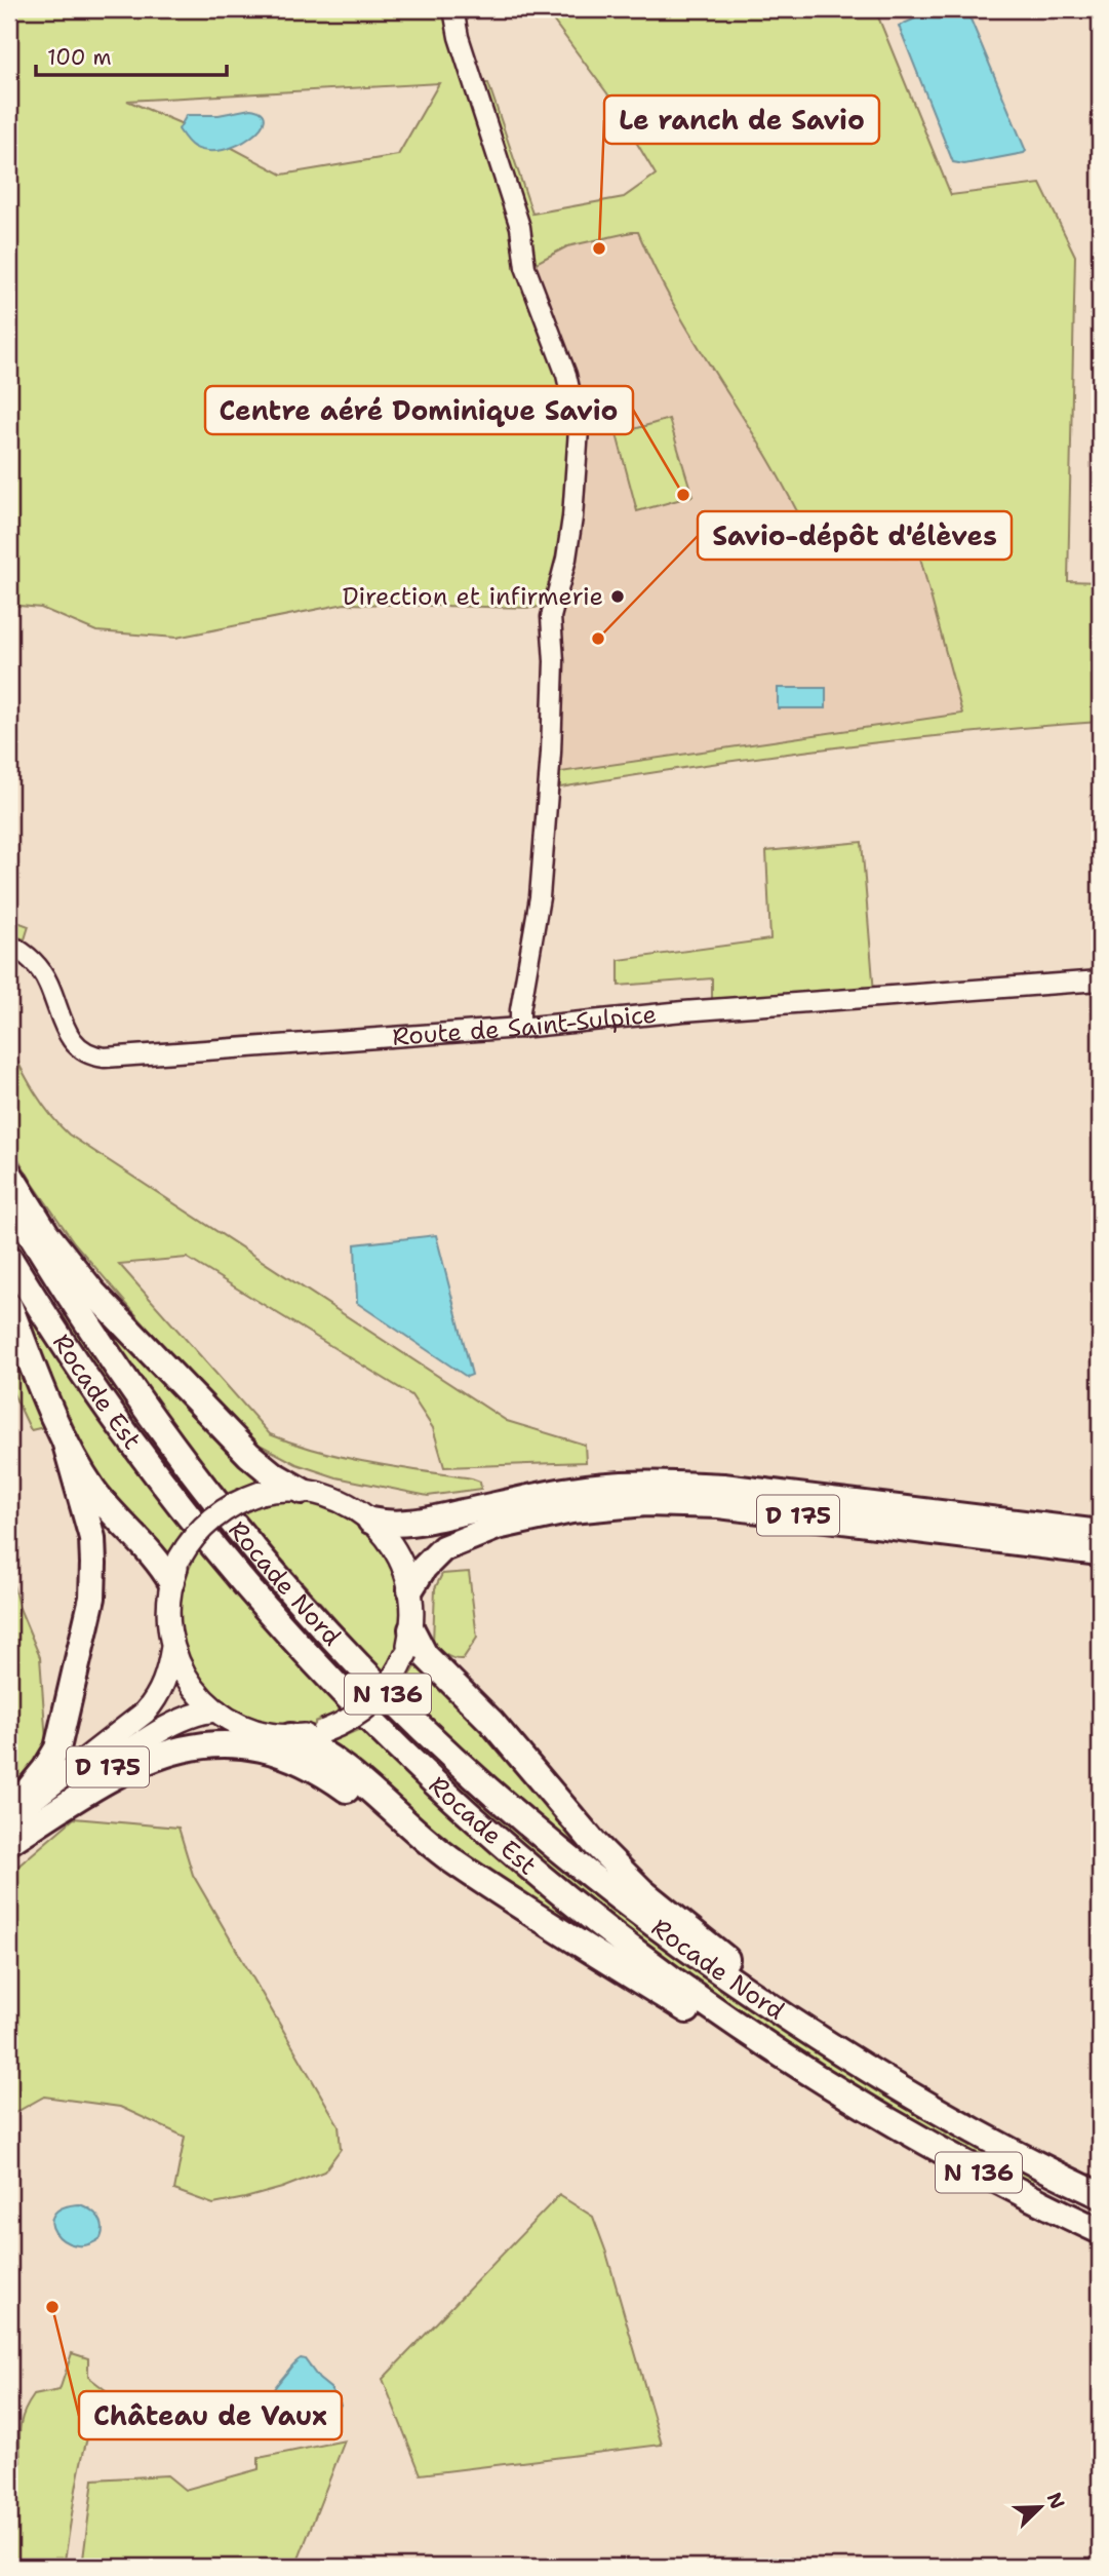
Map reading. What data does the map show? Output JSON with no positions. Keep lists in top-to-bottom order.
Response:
{
  "streets": {
    "highway": [
      "Rocade Est",
      "D 175",
      "Rocade Nord",
      "N 136"
    ],
    "street": ["Route de Saint-Sulpice"]
  },
  "crossings": [
    ["Rocade Nord", "N 136"]
  ],
  "places": [
    "Le ranch de Savio",
    "Centre aéré Dominique Savio",
    "Direction et infirmerie",
    "Savio-dépôt d'élèves",
    "Château de Vaux"
  ],
  "scale_bar": "100 m",
  "north": "top right"
}
